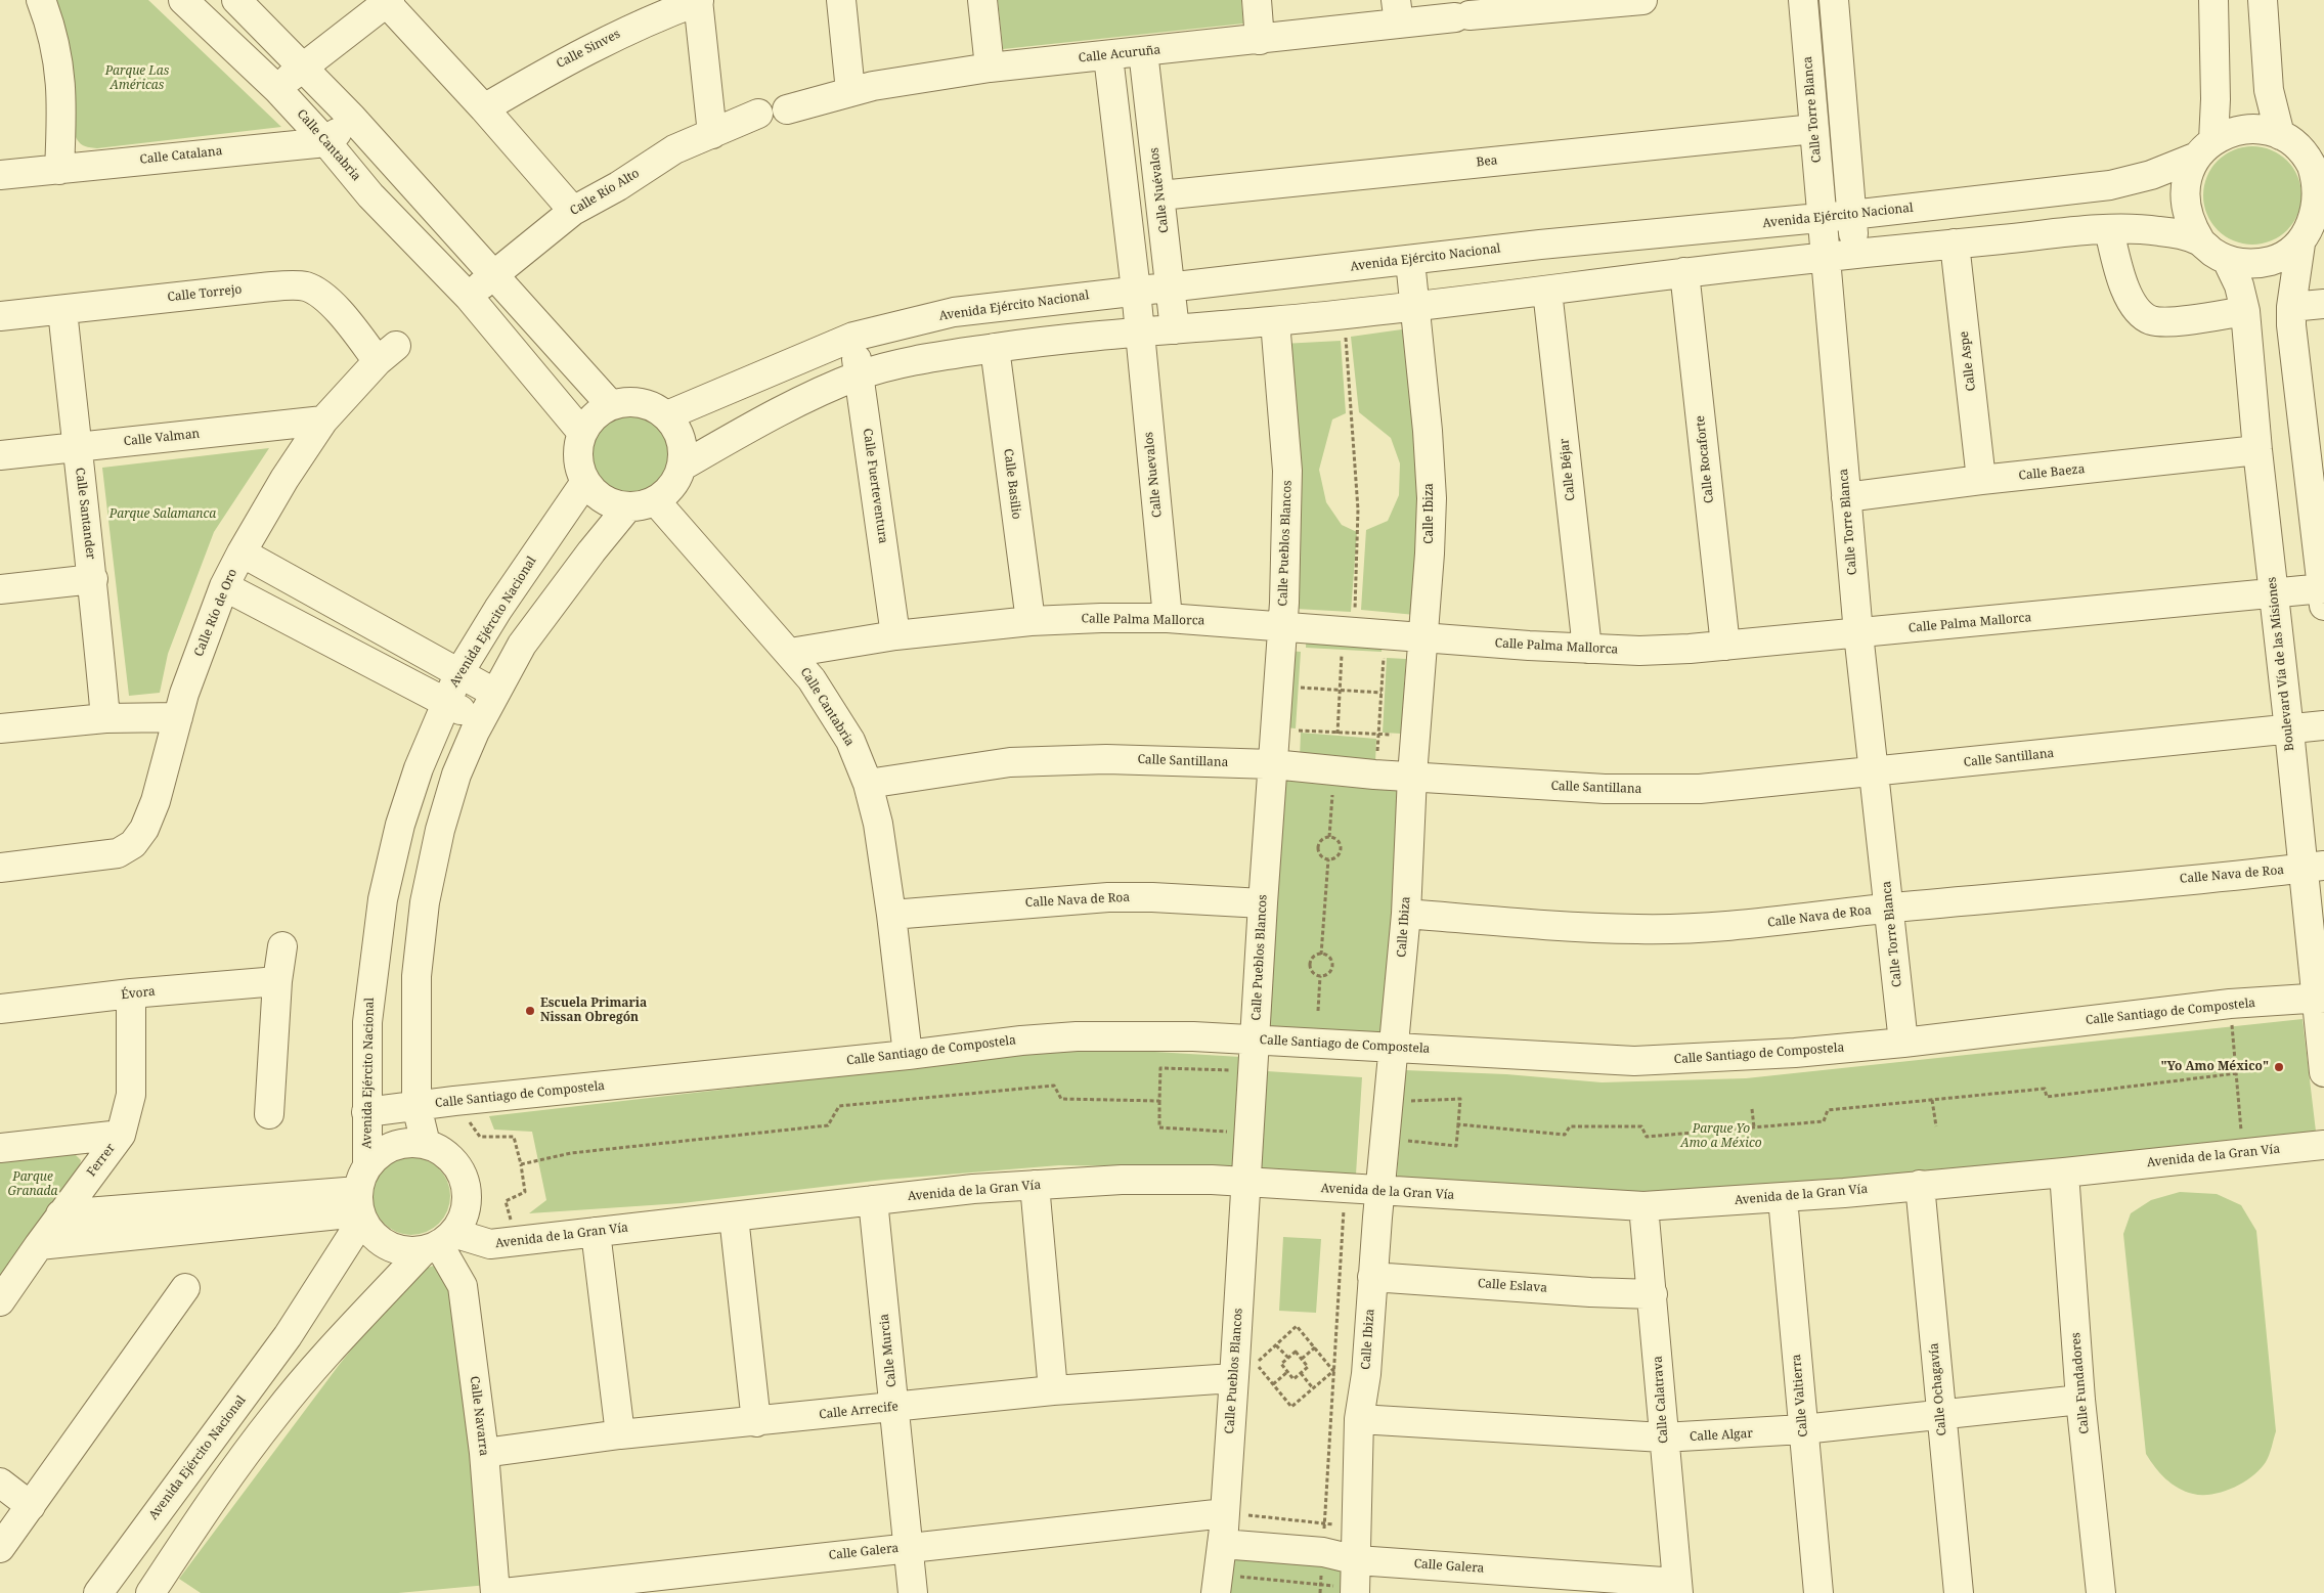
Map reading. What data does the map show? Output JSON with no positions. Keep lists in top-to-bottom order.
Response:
{
  "streets": {
    "street": [
      "Calle Sinves",
      "Calle Acuruña",
      "Calle Torre Blanca",
      "Calle Cantabria",
      "Calle Catalana",
      "Bea",
      "Calle Nuévalos",
      "Calle Río Alto",
      "Avenida Ejército Nacional",
      "Calle Torrejo",
      "Calle Aspe",
      "Calle Valman",
      "Calle Rocaforte",
      "Calle Béjar",
      "Calle Baeza",
      "Calle Nuevalos",
      "Calle Basilio",
      "Calle Fuerteventura",
      "Calle Santander",
      "Calle Ibiza",
      "Calle Pueblos Blancos",
      "Calle Río de Oro",
      "Calle Palma Mallorca",
      "Boulevard Vía de las Misiones",
      "Calle Santillana",
      "Calle Nava de Roa",
      "Évora",
      "Calle Santiago de Compostela",
      "Avenida de la Gran Vía",
      "Ferrer",
      "Calle Eslava",
      "Calle Murcia",
      "Calle Fundadores",
      "Calle Ochagavía",
      "Calle Valtierra",
      "Calle Calatrava",
      "Calle Arrecife",
      "Calle Navarra",
      "Calle Algar",
      "Calle Galera"
    ]
  },
  "crossings": [
    ["Calle Acuruña", "Calle Nuévalos"],
    ["Calle Torre Blanca", "Bea"],
    ["Calle Torre Blanca", "Avenida Ejército Nacional"],
    ["Calle Torre Blanca", "Calle Baeza"],
    ["Calle Torre Blanca", "Calle Palma Mallorca"],
    ["Calle Torre Blanca", "Calle Santillana"],
    ["Calle Torre Blanca", "Calle Nava de Roa"],
    ["Calle Torre Blanca", "Calle Santiago de Compostela"],
    ["Calle Cantabria", "Calle Catalana"],
    ["Calle Cantabria", "Calle Río Alto"],
    ["Calle Cantabria", "Avenida Ejército Nacional"],
    ["Calle Cantabria", "Calle Palma Mallorca"],
    ["Calle Cantabria", "Calle Santillana"],
    ["Calle Cantabria", "Calle Nava de Roa"],
    ["Calle Cantabria", "Calle Santiago de Compostela"],
    ["Bea", "Calle Nuévalos"],
    ["Calle Nuévalos", "Avenida Ejército Nacional"],
    ["Avenida Ejército Nacional", "Calle Fuerteventura"],
    ["Avenida Ejército Nacional", "Calle Ibiza"],
    ["Avenida Ejército Nacional", "Boulevard Vía de las Misiones"],
    ["Avenida Ejército Nacional", "Calle Santiago de Compostela"],
    ["Avenida Ejército Nacional", "Avenida de la Gran Vía"],
    ["Avenida Ejército Nacional", "Calle Navarra"],
    ["Calle Torrejo", "Calle Santander"],
    ["Calle Torrejo", "Calle Río de Oro"],
    ["Calle Aspe", "Calle Baeza"],
    ["Calle Valman", "Calle Santander"],
    ["Calle Valman", "Calle Río de Oro"],
    ["Calle Rocaforte", "Calle Palma Mallorca"],
    ["Calle Béjar", "Calle Palma Mallorca"],
    ["Calle Baeza", "Boulevard Vía de las Misiones"],
    ["Calle Nuevalos", "Calle Palma Mallorca"],
    ["Calle Basilio", "Calle Palma Mallorca"],
    ["Calle Fuerteventura", "Calle Palma Mallorca"],
    ["Calle Ibiza", "Calle Palma Mallorca"],
    ["Calle Ibiza", "Calle Santillana"],
    ["Calle Ibiza", "Calle Nava de Roa"],
    ["Calle Ibiza", "Calle Santiago de Compostela"],
    ["Calle Ibiza", "Avenida de la Gran Vía"],
    ["Calle Ibiza", "Calle Eslava"],
    ["Calle Ibiza", "Calle Algar"],
    ["Calle Ibiza", "Calle Galera"],
    ["Calle Pueblos Blancos", "Calle Palma Mallorca"],
    ["Calle Pueblos Blancos", "Calle Santillana"],
    ["Calle Pueblos Blancos", "Calle Nava de Roa"],
    ["Calle Pueblos Blancos", "Calle Santiago de Compostela"],
    ["Calle Pueblos Blancos", "Avenida de la Gran Vía"],
    ["Calle Pueblos Blancos", "Calle Arrecife"],
    ["Calle Pueblos Blancos", "Calle Galera"],
    ["Calle Palma Mallorca", "Boulevard Vía de las Misiones"],
    ["Boulevard Vía de las Misiones", "Calle Santillana"],
    ["Boulevard Vía de las Misiones", "Calle Nava de Roa"],
    ["Boulevard Vía de las Misiones", "Calle Santiago de Compostela"],
    ["Évora", "Ferrer"],
    ["Avenida de la Gran Vía", "Calle Murcia"],
    ["Avenida de la Gran Vía", "Calle Fundadores"],
    ["Avenida de la Gran Vía", "Calle Ochagavía"],
    ["Avenida de la Gran Vía", "Calle Valtierra"],
    ["Avenida de la Gran Vía", "Calle Calatrava"],
    ["Avenida de la Gran Vía", "Calle Navarra"],
    ["Calle Eslava", "Calle Calatrava"],
    ["Calle Murcia", "Calle Arrecife"],
    ["Calle Murcia", "Calle Galera"],
    ["Calle Fundadores", "Calle Algar"],
    ["Calle Ochagavía", "Calle Algar"],
    ["Calle Valtierra", "Calle Algar"],
    ["Calle Calatrava", "Calle Algar"],
    ["Calle Calatrava", "Calle Galera"],
    ["Calle Arrecife", "Calle Navarra"]
  ],
  "parks": [
    "Parque Las Américas",
    "Parque Salamanca",
    "Parque Yo Amo a México",
    "Parque Granada"
  ],
  "places": ["Escuela Primaria Nissan Obregón", "\"Yo Amo México\""]
}
